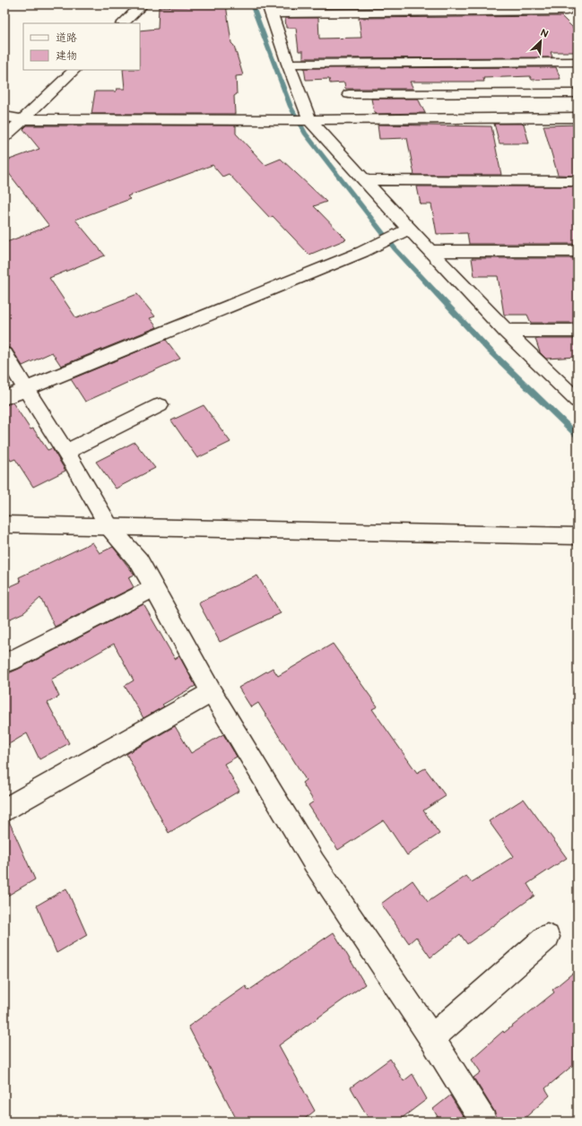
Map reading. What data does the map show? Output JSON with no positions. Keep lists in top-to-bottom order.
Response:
{
  "legend": ["道路", "建物"],
  "north": "top right"
}
